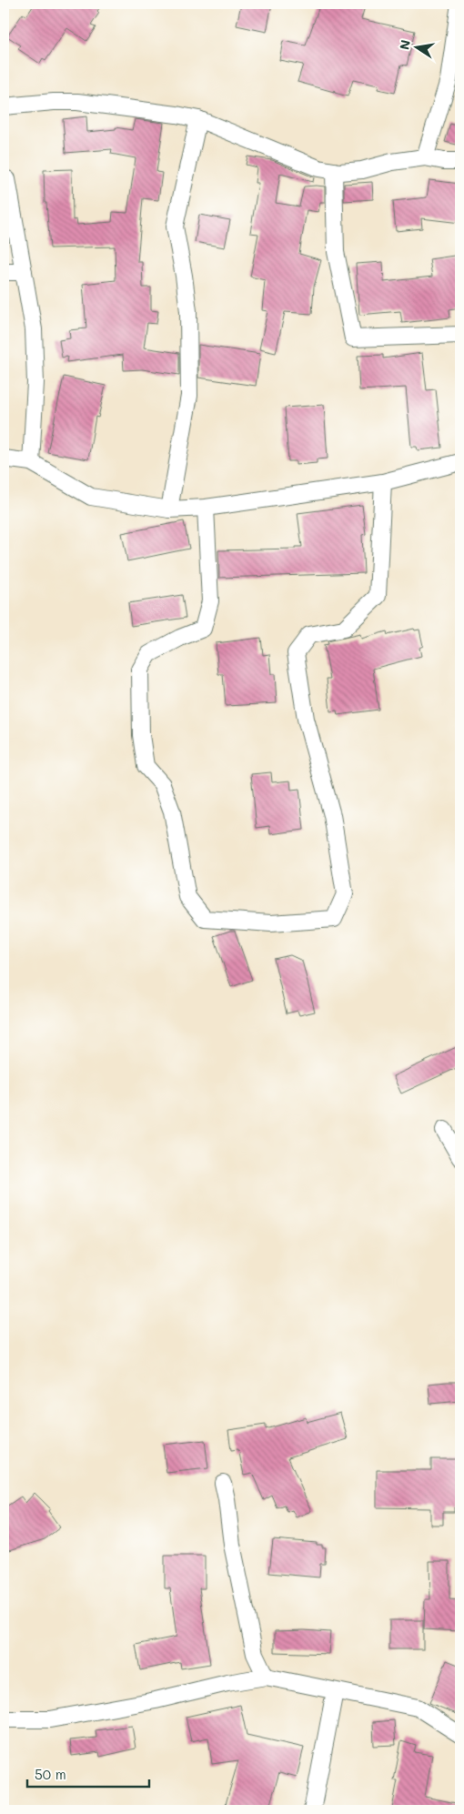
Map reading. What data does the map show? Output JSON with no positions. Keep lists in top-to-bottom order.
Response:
{
  "scale_bar": "50 m",
  "north": "left"
}
